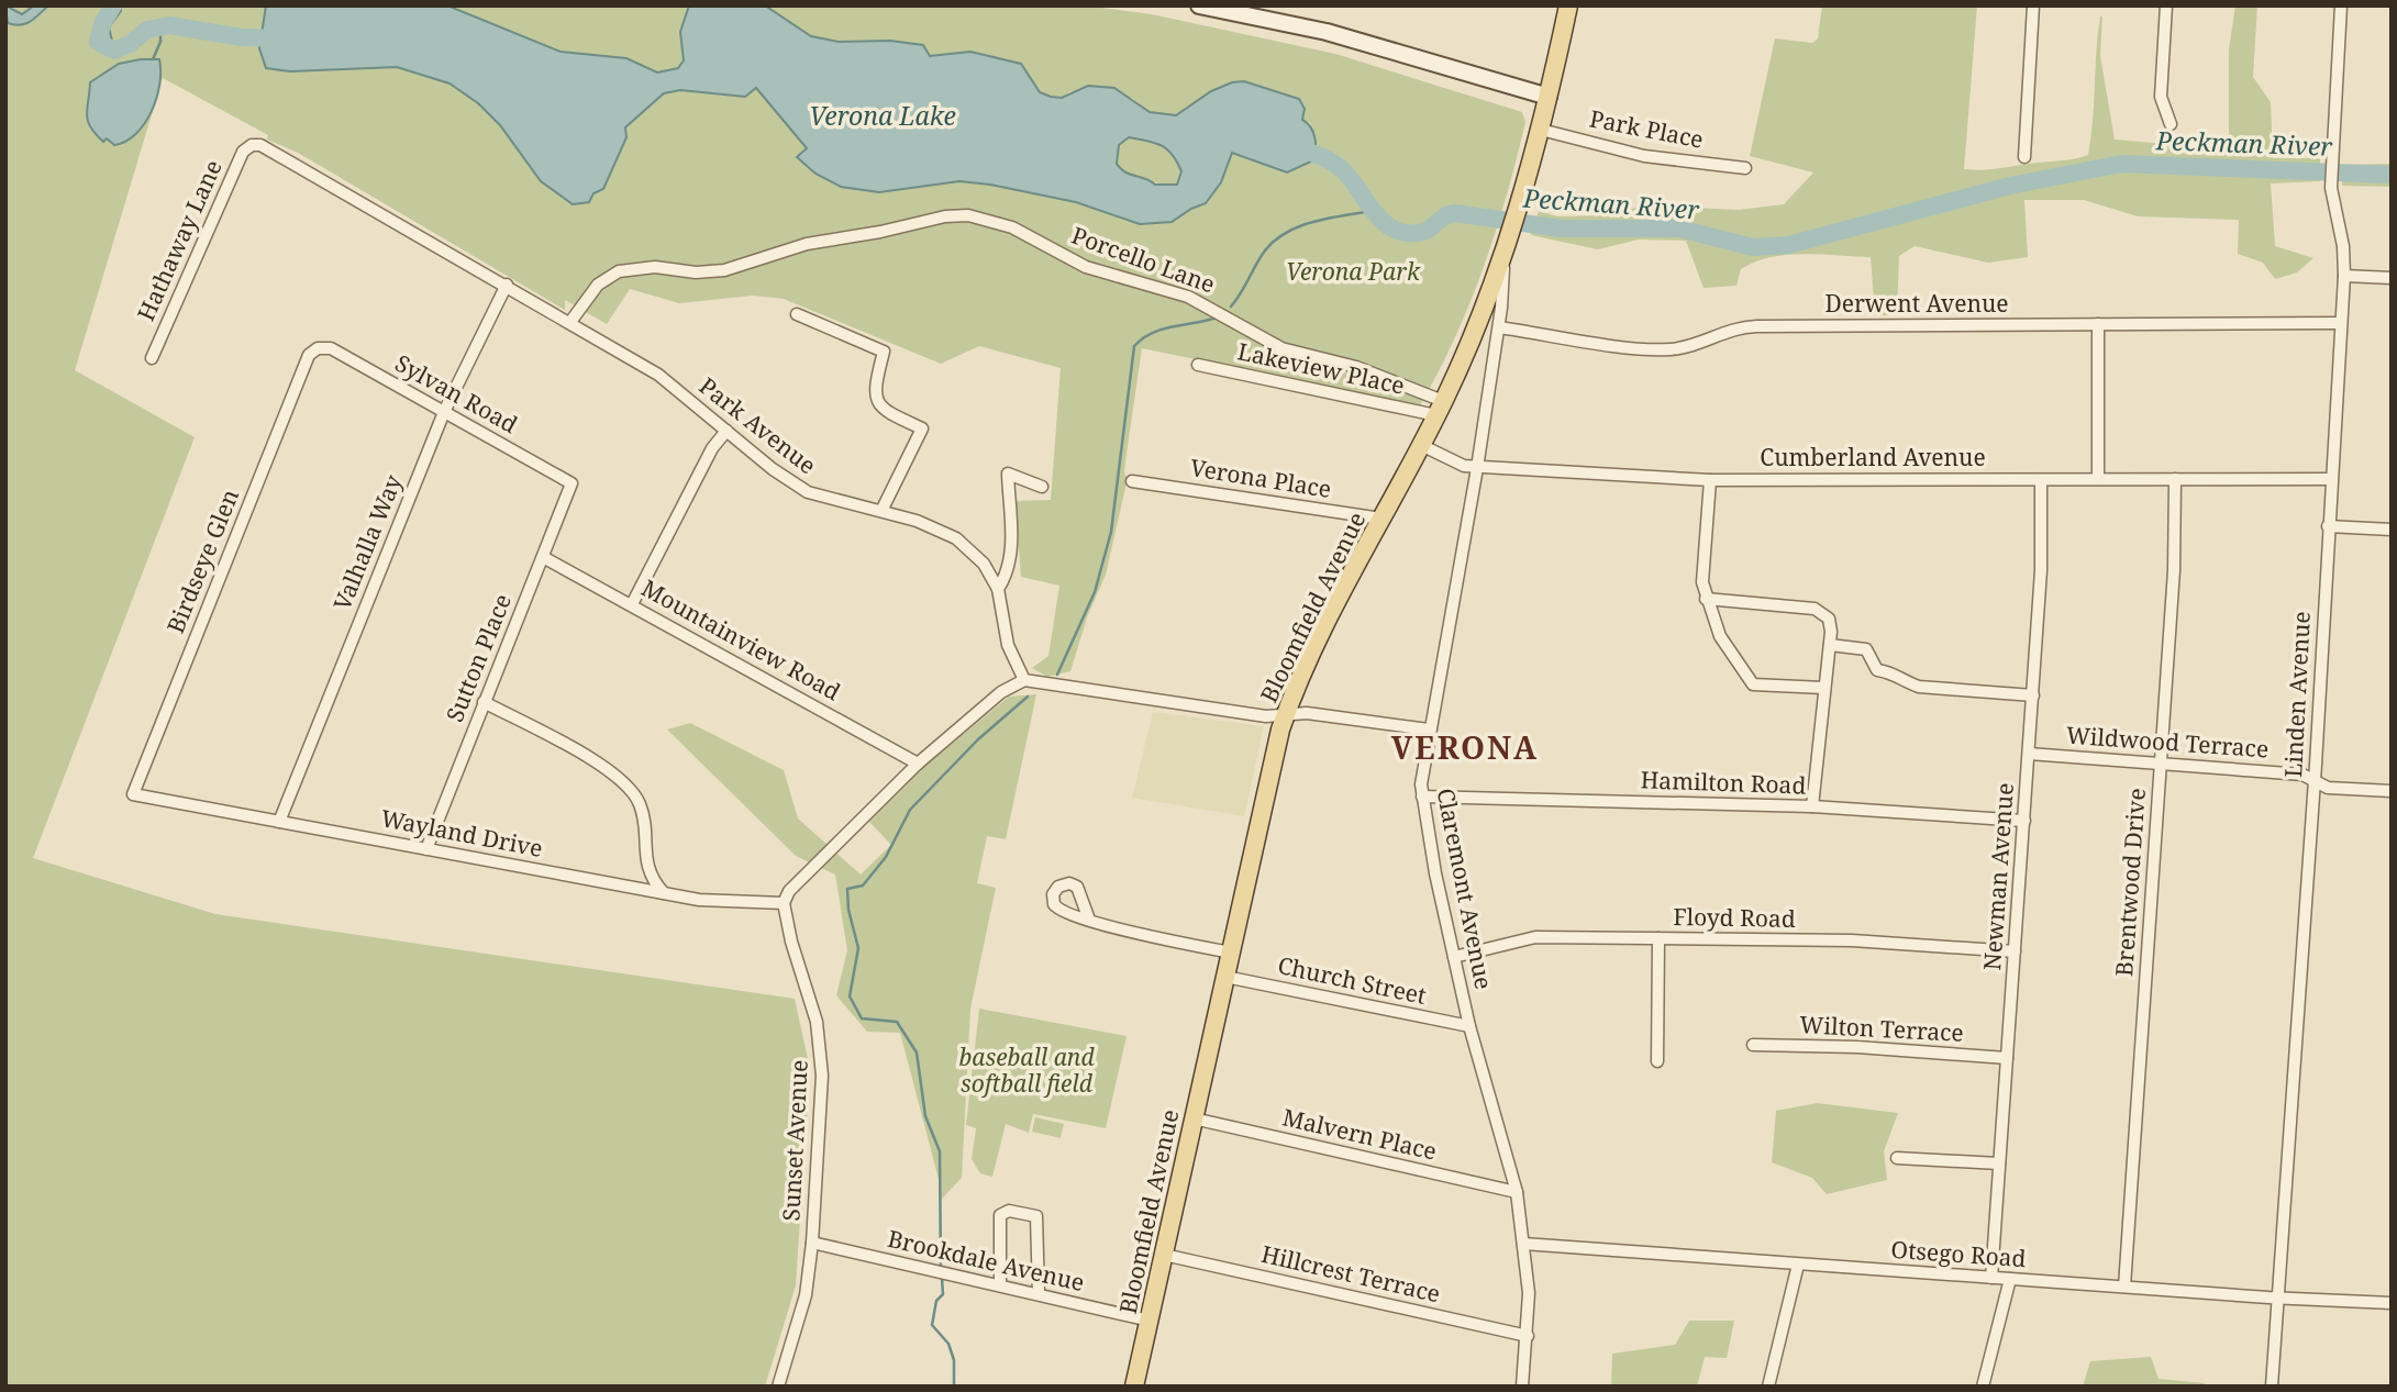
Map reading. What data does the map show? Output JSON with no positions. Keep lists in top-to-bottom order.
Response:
{
  "streets": {
    "main road": ["Bloomfield Avenue"],
    "street": [
      "Park Place",
      "Hathaway Lane",
      "Porcello Lane",
      "Derwent Avenue",
      "Lakeview Place",
      "Sylvan Road",
      "Park Avenue",
      "Cumberland Avenue",
      "Verona Place",
      "Valhalla Way",
      "Birdseye Glen",
      "Mountainview Road",
      "Sutton Place",
      "Linden Avenue",
      "Wildwood Terrace",
      "Hamilton Road",
      "Wayland Drive",
      "Newman Avenue",
      "Brentwood Drive",
      "Claremont Avenue",
      "Floyd Road",
      "Church Street",
      "Wilton Terrace",
      "Malvern Place",
      "Sunset Avenue",
      "Otsego Road",
      "Brookdale Avenue",
      "Hillcrest Terrace"
    ]
  },
  "crossings": [
    ["Park Place", "Bloomfield Avenue"],
    ["Hathaway Lane", "Park Avenue"],
    ["Porcello Lane", "Lakeview Place"],
    ["Porcello Lane", "Park Avenue"],
    ["Porcello Lane", "Bloomfield Avenue"],
    ["Derwent Avenue", "Linden Avenue"],
    ["Derwent Avenue", "Claremont Avenue"],
    ["Lakeview Place", "Bloomfield Avenue"],
    ["Sylvan Road", "Valhalla Way"],
    ["Sylvan Road", "Birdseye Glen"],
    ["Sylvan Road", "Sutton Place"],
    ["Park Avenue", "Valhalla Way"],
    ["Cumberland Avenue", "Bloomfield Avenue"],
    ["Cumberland Avenue", "Linden Avenue"],
    ["Cumberland Avenue", "Newman Avenue"],
    ["Cumberland Avenue", "Brentwood Drive"],
    ["Cumberland Avenue", "Claremont Avenue"],
    ["Verona Place", "Bloomfield Avenue"],
    ["Valhalla Way", "Wayland Drive"],
    ["Birdseye Glen", "Wayland Drive"],
    ["Bloomfield Avenue", "Claremont Avenue"],
    ["Bloomfield Avenue", "Church Street"],
    ["Bloomfield Avenue", "Malvern Place"],
    ["Bloomfield Avenue", "Brookdale Avenue"],
    ["Bloomfield Avenue", "Hillcrest Terrace"],
    ["Mountainview Road", "Sutton Place"],
    ["Sutton Place", "Wayland Drive"],
    ["Linden Avenue", "Wildwood Terrace"],
    ["Linden Avenue", "Otsego Road"],
    ["Wildwood Terrace", "Newman Avenue"],
    ["Wildwood Terrace", "Brentwood Drive"],
    ["Hamilton Road", "Newman Avenue"],
    ["Hamilton Road", "Claremont Avenue"],
    ["Wayland Drive", "Sunset Avenue"],
    ["Newman Avenue", "Floyd Road"],
    ["Newman Avenue", "Wilton Terrace"],
    ["Newman Avenue", "Otsego Road"],
    ["Brentwood Drive", "Otsego Road"],
    ["Claremont Avenue", "Floyd Road"],
    ["Claremont Avenue", "Church Street"],
    ["Claremont Avenue", "Malvern Place"],
    ["Claremont Avenue", "Otsego Road"],
    ["Claremont Avenue", "Hillcrest Terrace"],
    ["Sunset Avenue", "Brookdale Avenue"]
  ],
  "districts": ["VERONA"],
  "water": ["Verona Lake", "Peckman River"],
  "parks": ["Verona Park", "baseball and softball field"]
}
